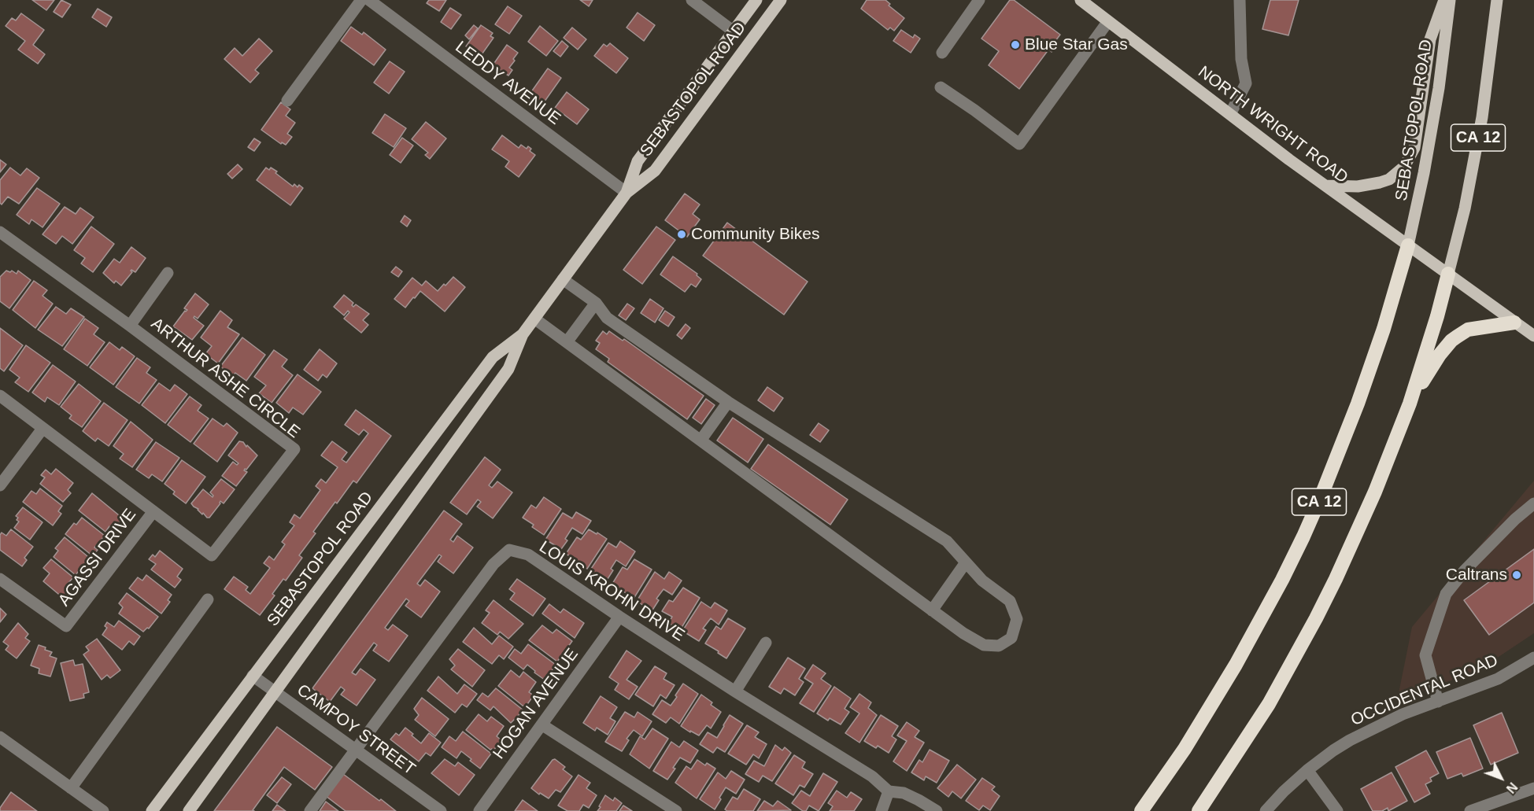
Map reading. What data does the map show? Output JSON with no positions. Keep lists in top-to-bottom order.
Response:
{
  "streets": {
    "highway": ["CA 12"],
    "main road": ["SEBASTOPOL ROAD", "NORTH WRIGHT ROAD"],
    "street": [
      "LEDDY AVENUE",
      "ARTHUR ASHE CIRCLE",
      "AGASSI DRIVE",
      "LOUIS KROHN DRIVE",
      "OCCIDENTAL ROAD",
      "HOGAN AVENUE",
      "CAMPOY STREET"
    ]
  },
  "crossings": [
    ["LEDDY AVENUE", "SEBASTOPOL ROAD"],
    ["SEBASTOPOL ROAD", "NORTH WRIGHT ROAD"],
    ["SEBASTOPOL ROAD", "CA 12"],
    ["SEBASTOPOL ROAD", "CAMPOY STREET"],
    ["NORTH WRIGHT ROAD", "CA 12"],
    ["ARTHUR ASHE CIRCLE", "AGASSI DRIVE"],
    ["LOUIS KROHN DRIVE", "HOGAN AVENUE"],
    ["LOUIS KROHN DRIVE", "CAMPOY STREET"]
  ],
  "places": ["Blue Star Gas", "Community Bikes", "Caltrans"],
  "north": "bottom right"
}
